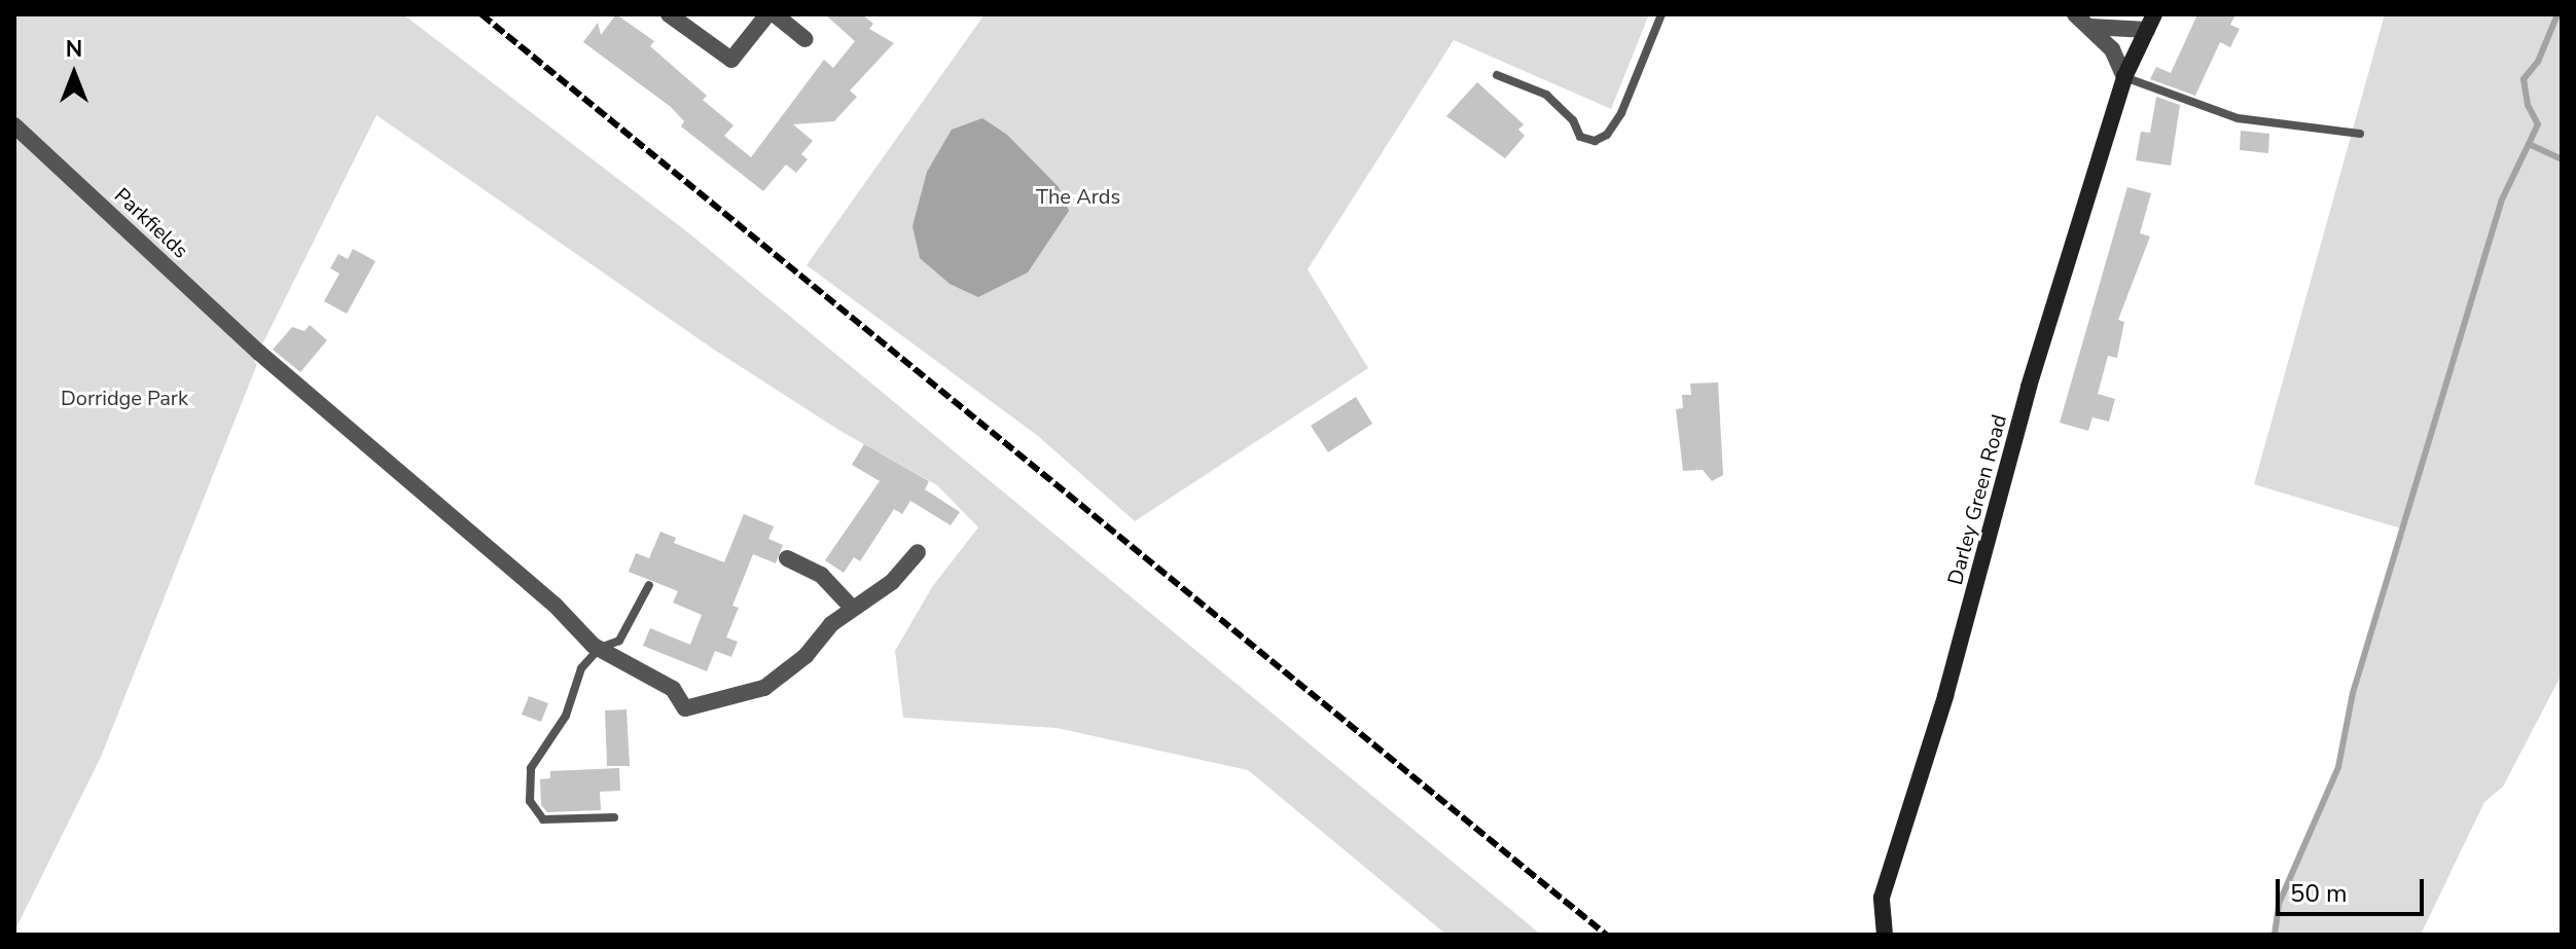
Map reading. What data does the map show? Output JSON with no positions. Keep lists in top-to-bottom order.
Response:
{
  "streets": {
    "street": ["Parkfields", "Darley Green Road"]
  },
  "parks": ["The Ards", "Dorridge Park"],
  "scale_bar": "50 m",
  "north": "top"
}
